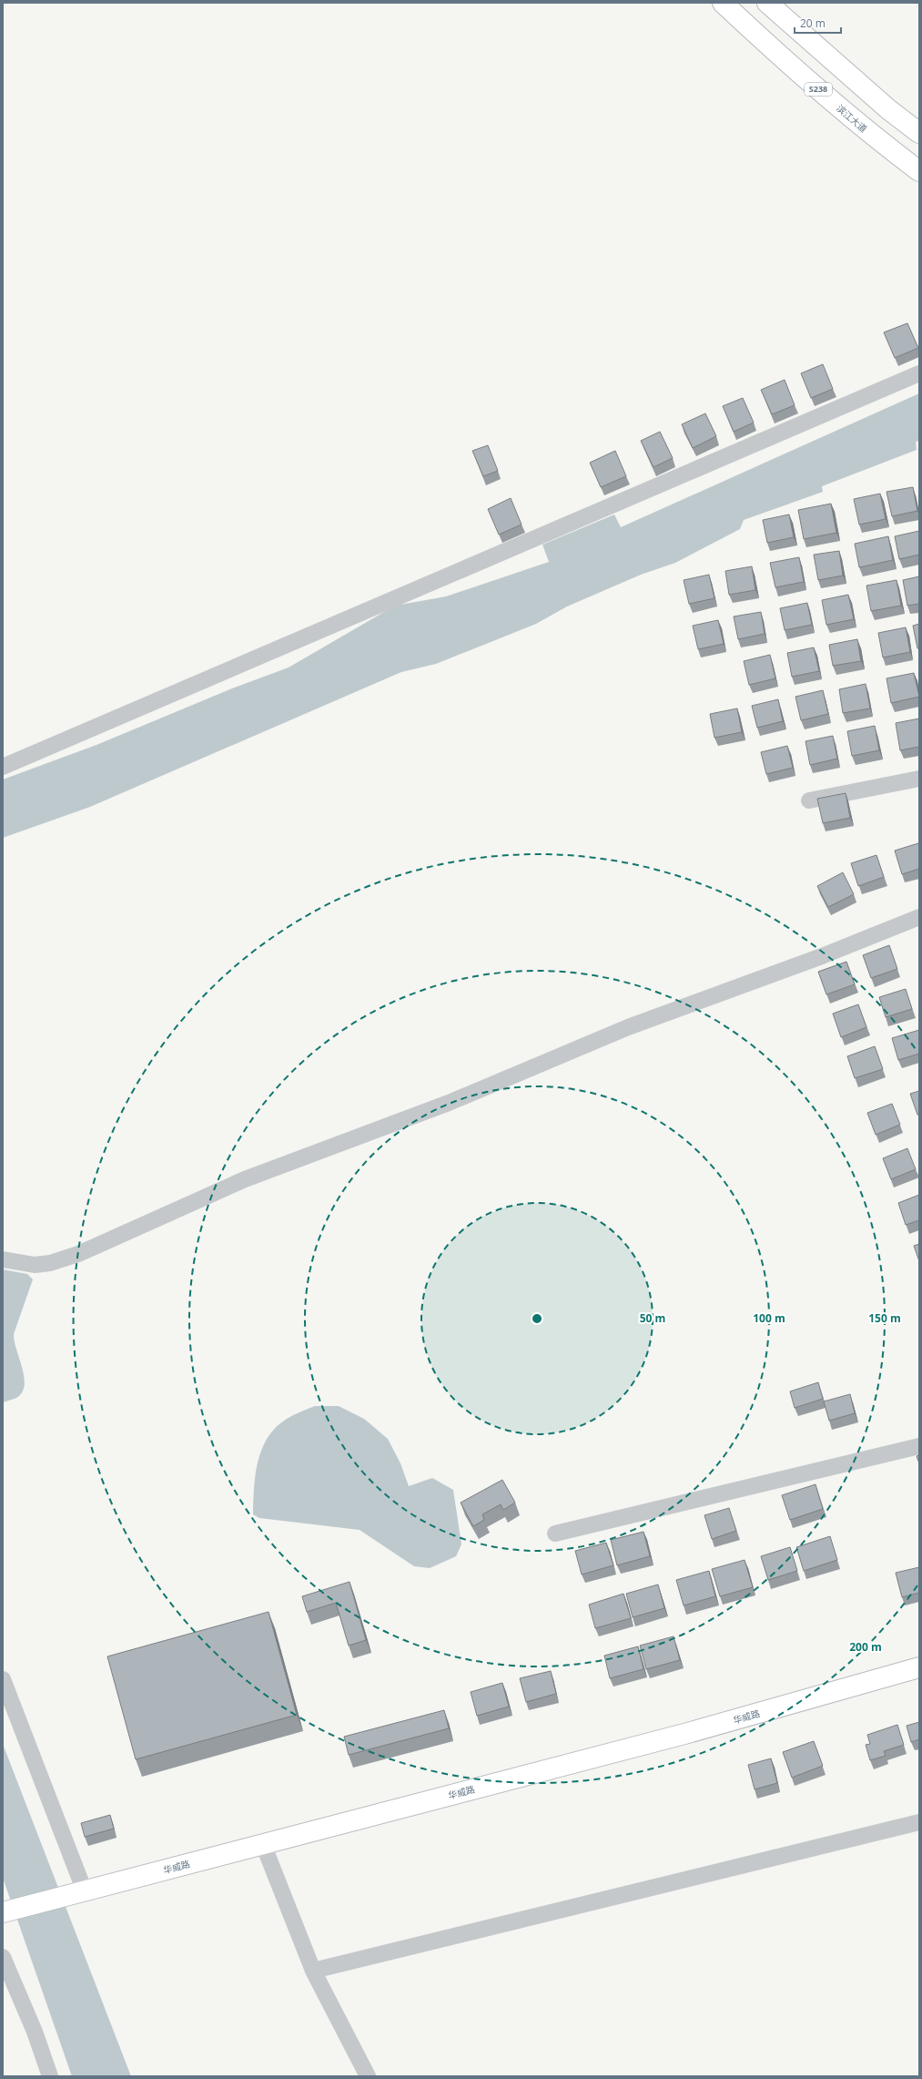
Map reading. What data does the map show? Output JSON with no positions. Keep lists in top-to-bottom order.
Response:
{
  "streets": {
    "main road": ["S238", "滨江大道", "华威路"]
  },
  "scale_bar": "20 m",
  "rings": [
    "50 m",
    "100 m",
    "150 m",
    "200 m"
  ]
}
